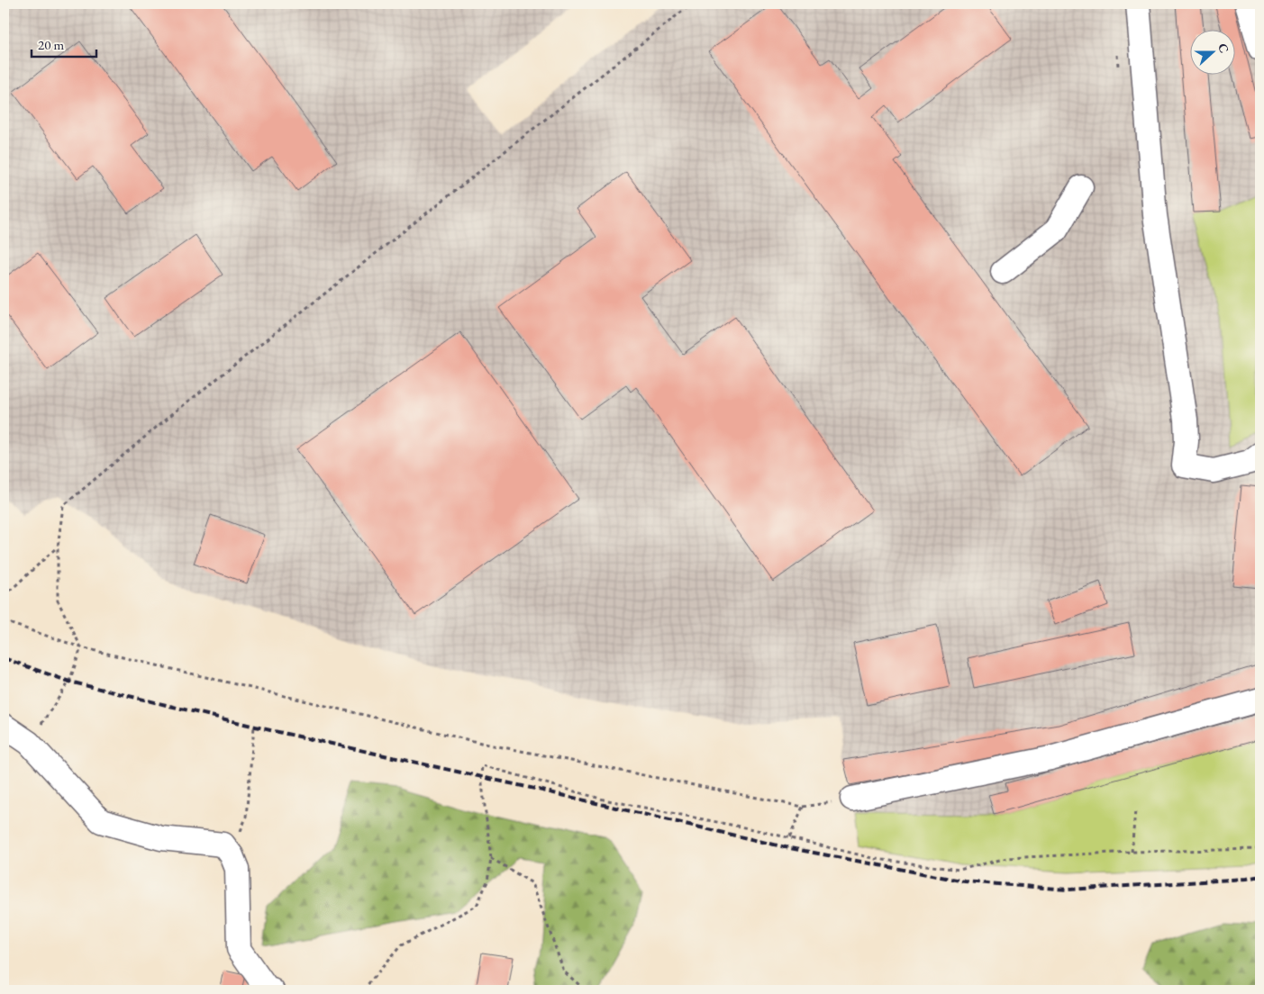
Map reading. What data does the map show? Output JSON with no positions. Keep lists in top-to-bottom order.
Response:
{
  "scale_bar": "20 m",
  "north": "right"
}
